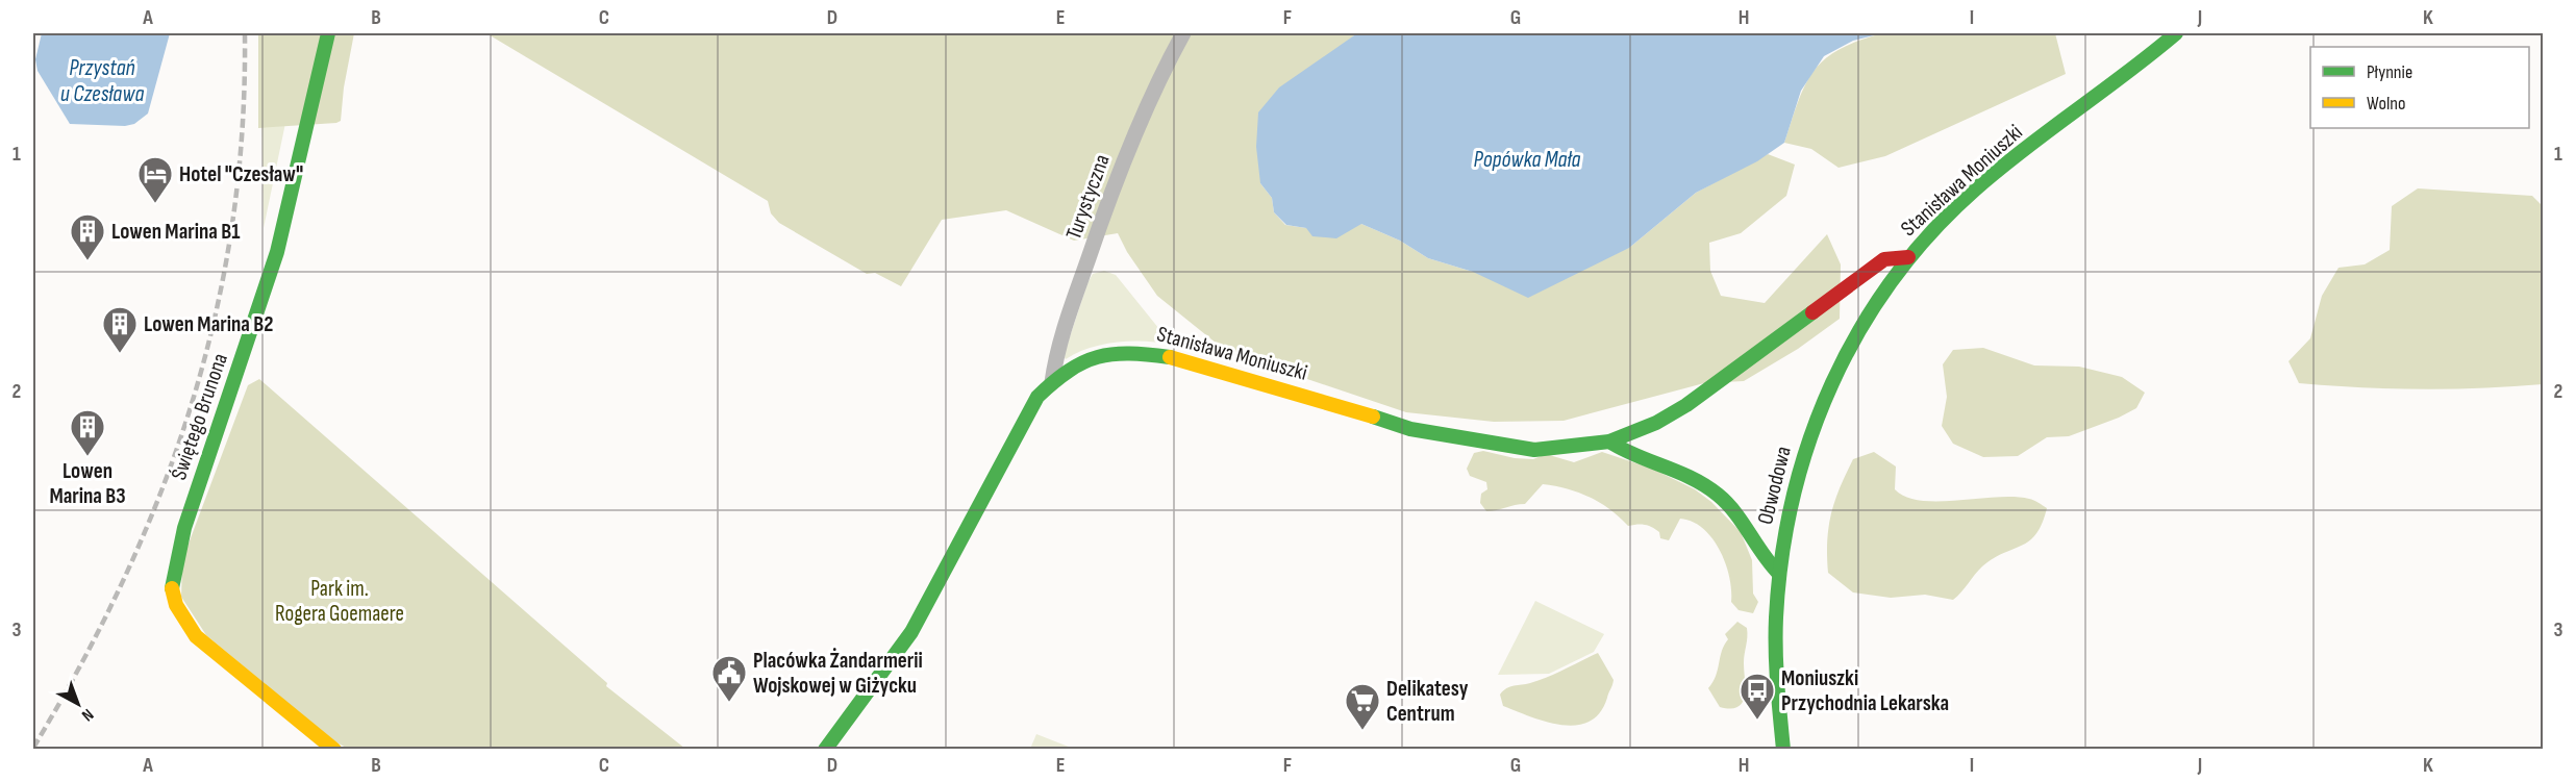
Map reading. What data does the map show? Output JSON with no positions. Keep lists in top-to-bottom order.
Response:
{
  "streets": {
    "street": [
      "Stanisława Moniuszki",
      "Turystyczna",
      "Świętego Brunona",
      "Obwodowa"
    ]
  },
  "crossings": [
    ["Stanisława Moniuszki", "Turystyczna"],
    ["Stanisława Moniuszki", "Obwodowa"]
  ],
  "water": ["Przystań u Czesława", "Popówka Mała"],
  "parks": ["Park im. Rogera Goemaere"],
  "places": {
    "hotel": ["Hotel \"Czesław\""],
    "building": ["Lowen Marina B1", "Lowen Marina B2", "Lowen Marina B3"],
    "public building": ["Placówka Żandarmerii Wojskowej w Giżycku"],
    "bus stop": ["Moniuszki Przychodnia Lekarska"],
    "supermarket": ["Delikatesy Centrum"]
  },
  "legend": ["Płynnie", "Wolno"],
  "north": "bottom right",
  "grid": {
    "columns": [
      "A",
      "B",
      "C",
      "D",
      "E",
      "F",
      "G",
      "H",
      "I",
      "J",
      "K"
    ],
    "rows": ["1", "2", "3"]
  }
}
